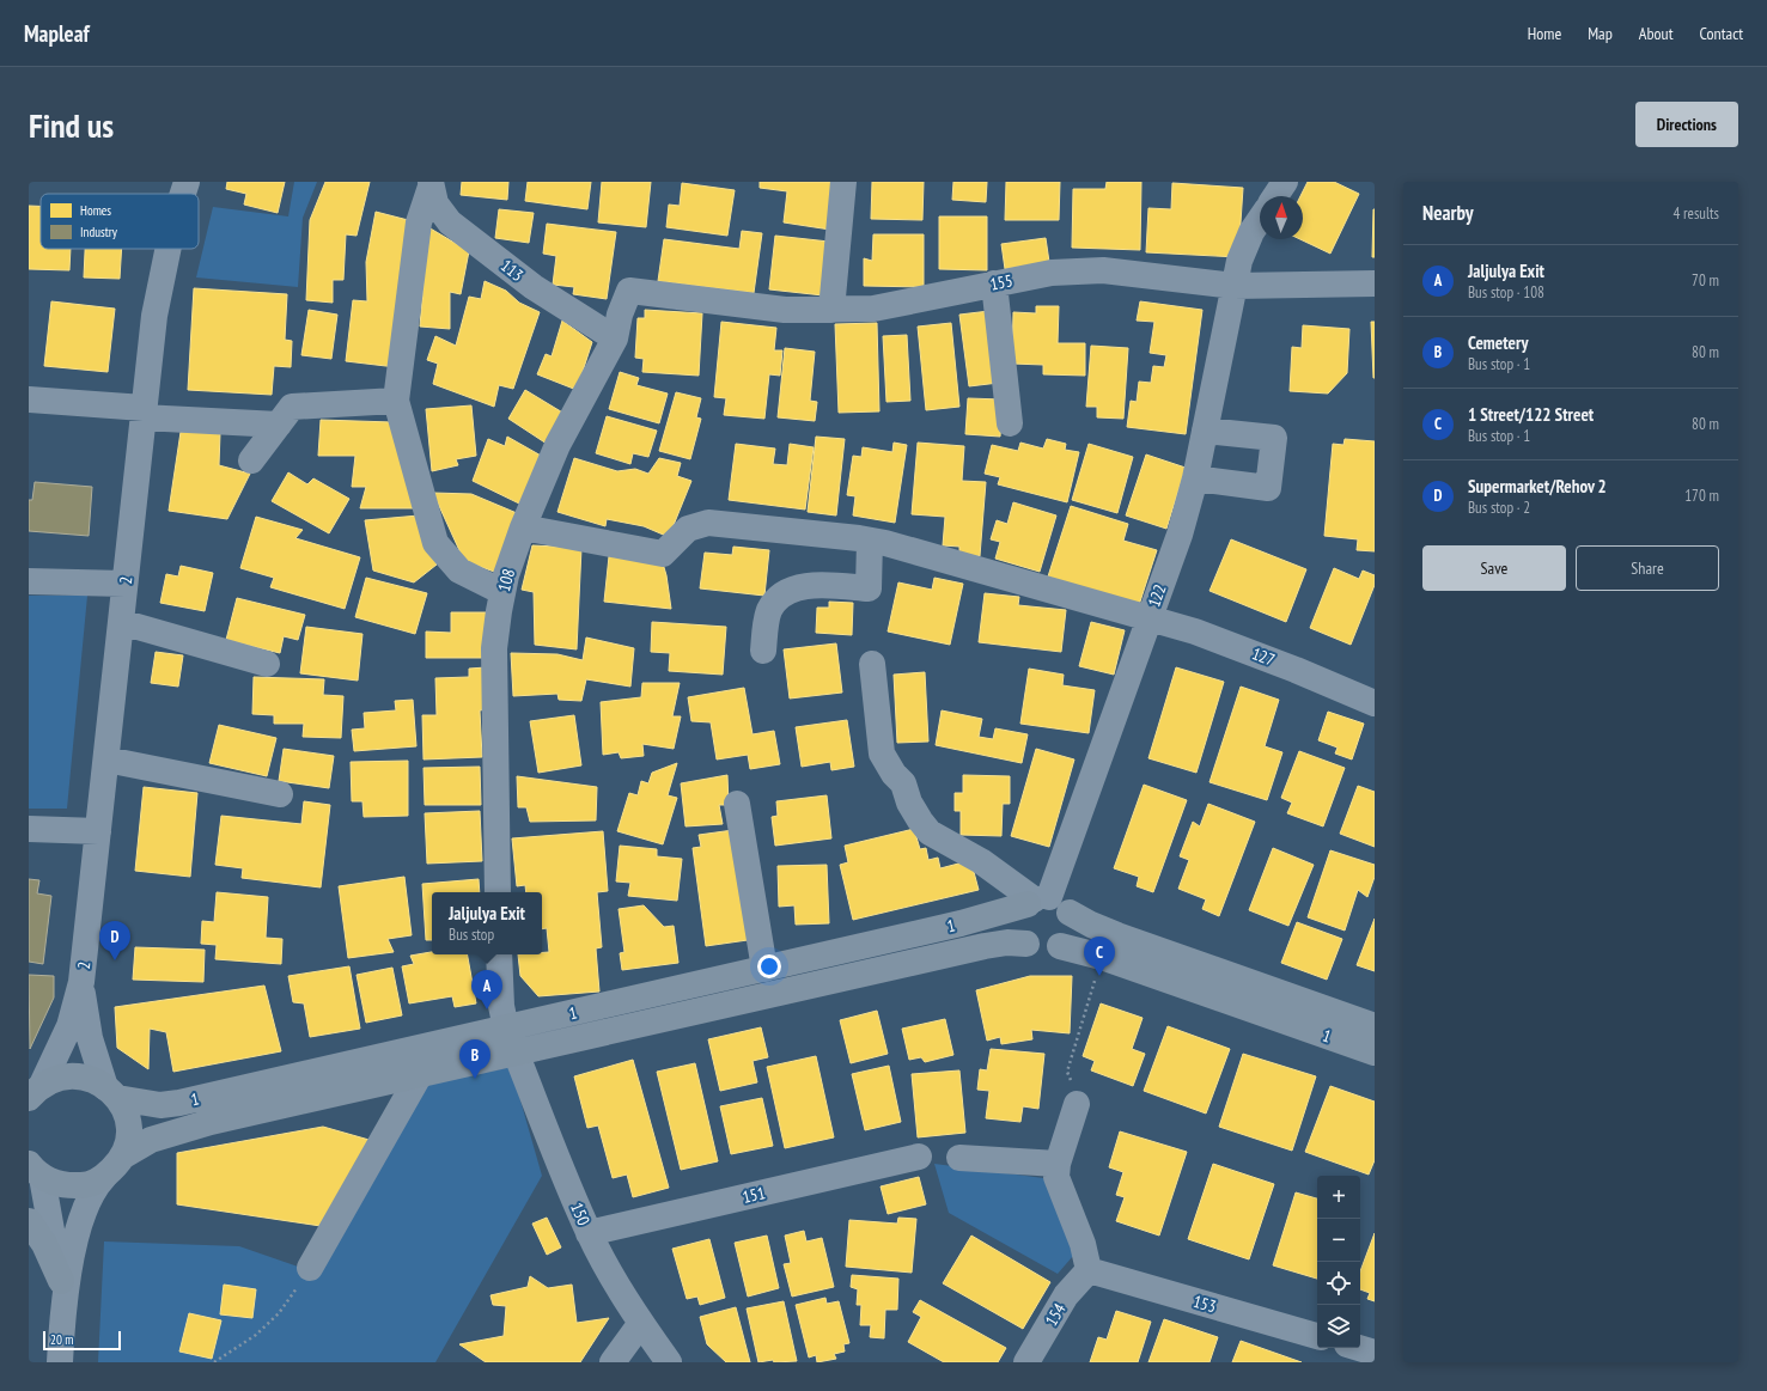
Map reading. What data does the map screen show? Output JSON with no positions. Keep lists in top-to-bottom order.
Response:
{
  "streets": {
    "main road": ["1"],
    "street": [
      "113",
      "155",
      "2",
      "108",
      "122",
      "127",
      "151",
      "150",
      "153",
      "154"
    ]
  },
  "crossings": [
    ["113", "108"],
    ["155", "108"],
    ["155", "122"],
    ["2", "1"],
    ["108", "127"],
    ["122", "127"],
    ["122", "1"],
    ["1", "150"],
    ["151", "150"],
    ["153", "154"]
  ],
  "legend": ["Homes", "Industry"],
  "scale_bar": "20 m",
  "north": "top",
  "page": {
    "header": "Mapleaf",
    "nav": [
      "Home",
      "Map",
      "About",
      "Contact"
    ],
    "buttons": [
      "Directions",
      ["Save", "Share"]
    ],
    "title": "Find us",
    "heading": ["Nearby", "4 results"],
    "list": [
      {
        "mark": "A",
        "name": "Jaljulya Exit",
        "note": "Bus stop · 108",
        "value": "70 m"
      },
      {
        "mark": "B",
        "name": "Cemetery",
        "note": "Bus stop · 1",
        "value": "80 m"
      },
      {
        "mark": "C",
        "name": "1 Street/122 Street",
        "note": "Bus stop · 1",
        "value": "80 m"
      },
      {
        "mark": "D",
        "name": "Supermarket/Rehov 2",
        "note": "Bus stop · 2",
        "value": "170 m"
      }
    ],
    "popup": ["Jaljulya Exit", "Bus stop"],
    "pins": [
      "D",
      "C",
      "A",
      "B"
    ],
    "map_buttons": ["+", "−"],
    "scale": "20 m"
  }
}
